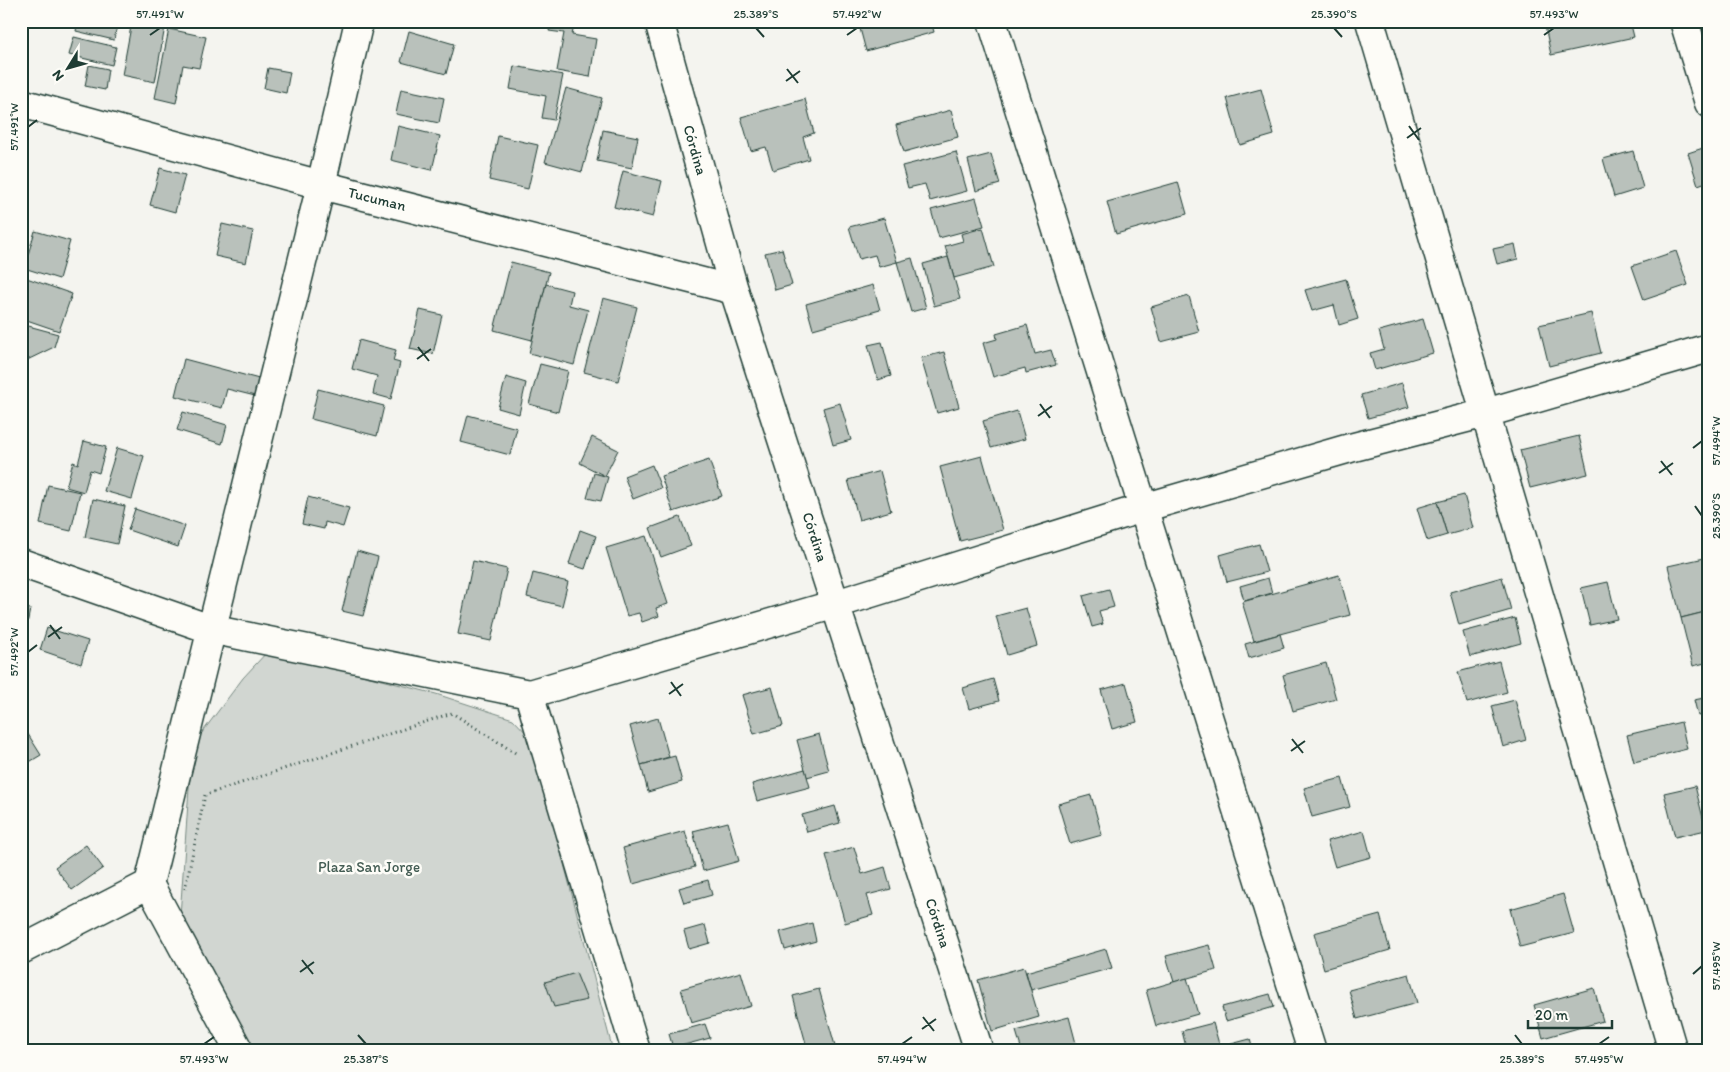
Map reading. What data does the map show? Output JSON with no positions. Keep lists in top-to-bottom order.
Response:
{
  "streets": {
    "street": ["Córdina", "Tucuman"]
  },
  "crossings": [
    ["Córdina", "Tucuman"]
  ],
  "parks": ["Plaza San Jorge"],
  "scale_bar": "20 m",
  "north": "bottom left",
  "coordinates": [
    "57.491°W",
    "25.389°S",
    "57.492°W",
    "25.390°S",
    "57.493°W",
    "57.494°W",
    "57.495°W",
    "25.387°S"
  ]
}
